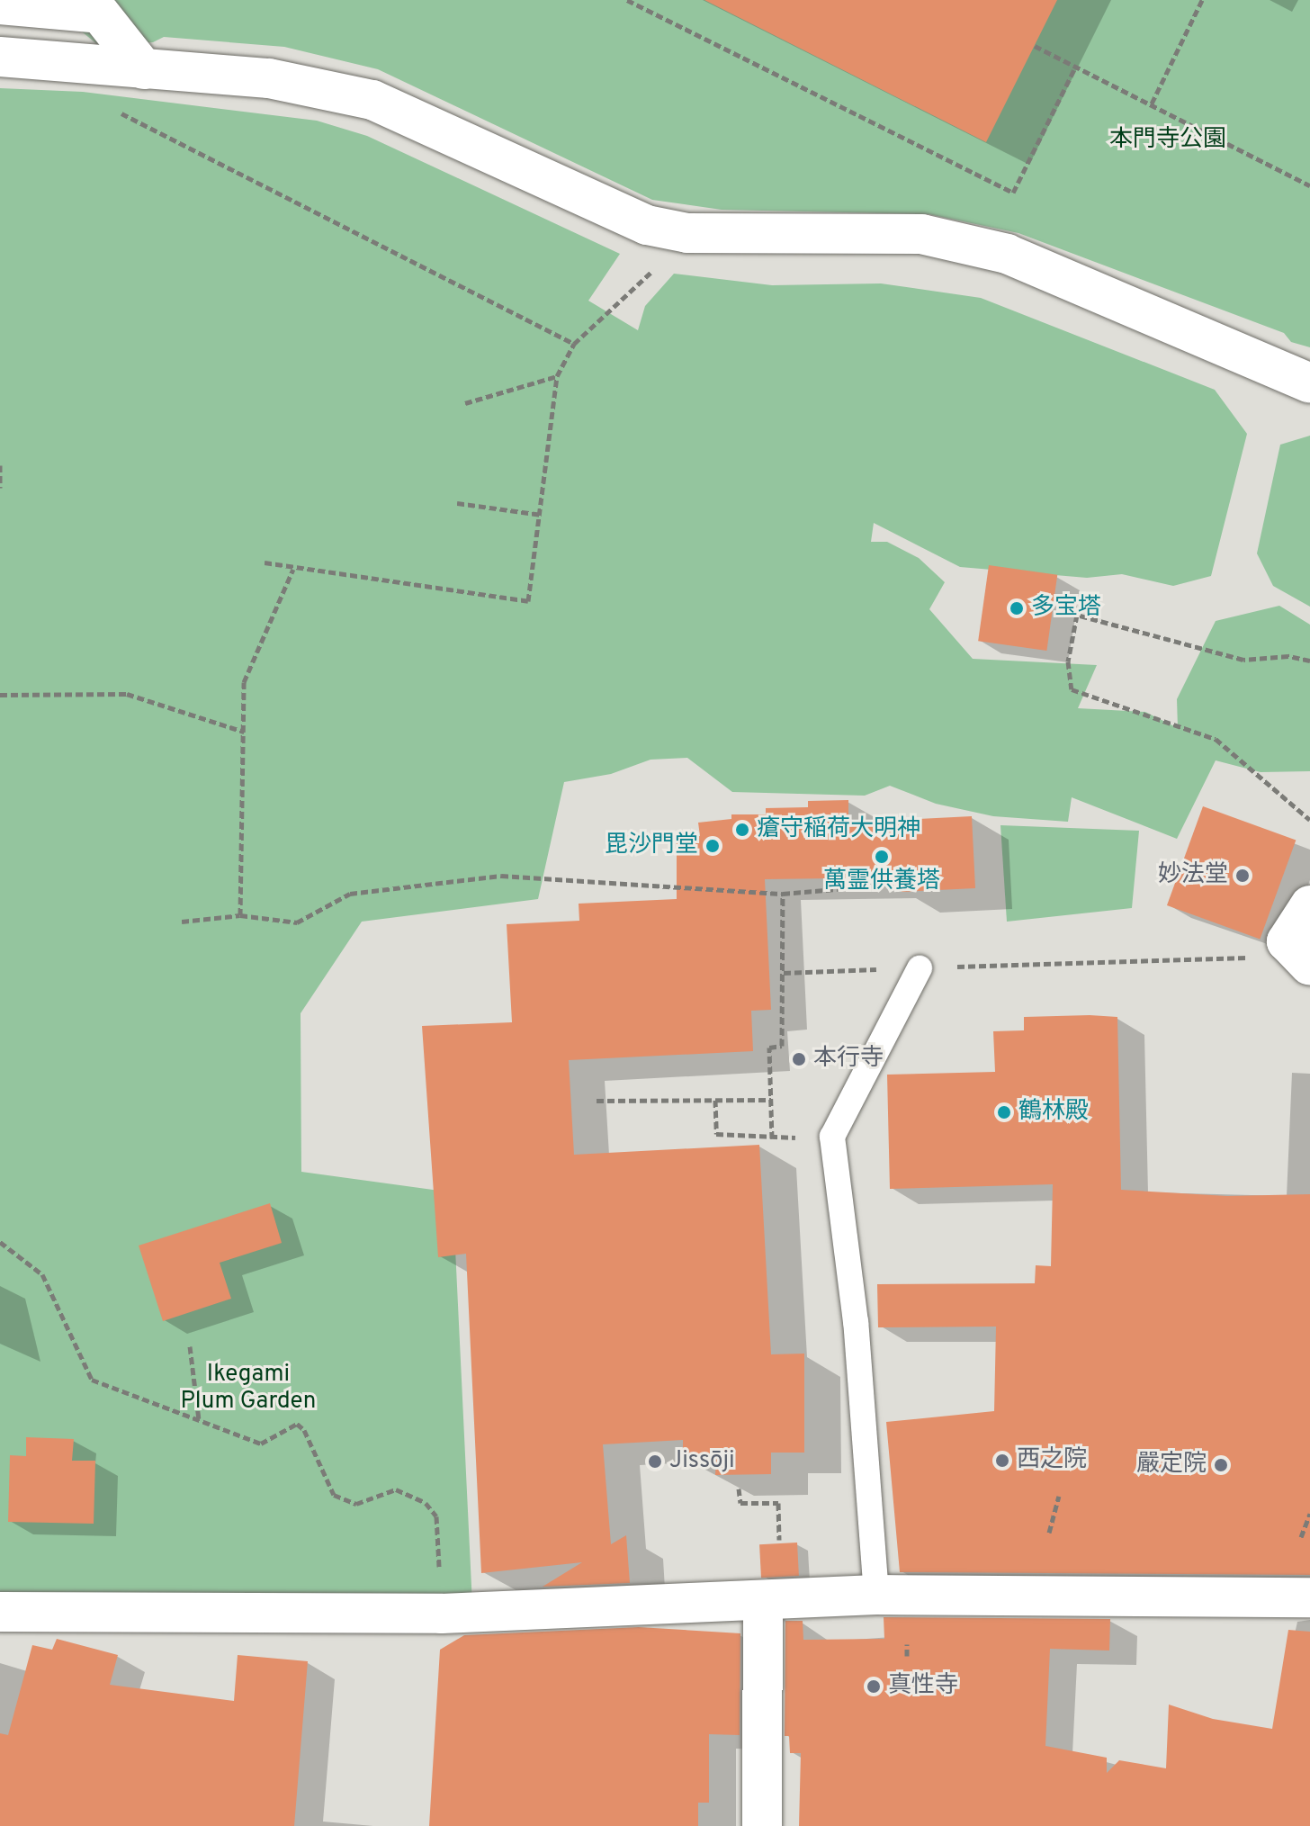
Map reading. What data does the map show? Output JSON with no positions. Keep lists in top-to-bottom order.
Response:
{
  "parks": ["本門寺公園", "Ikegami Plum Garden"],
  "places": [
    "多宝塔",
    "瘡守稲荷大明神",
    "毘沙門堂",
    "萬霊供養塔",
    "妙法堂",
    "本行寺",
    "鶴林殿",
    "西之院",
    "Jissōji",
    "嚴定院",
    "真性寺"
  ]
}
